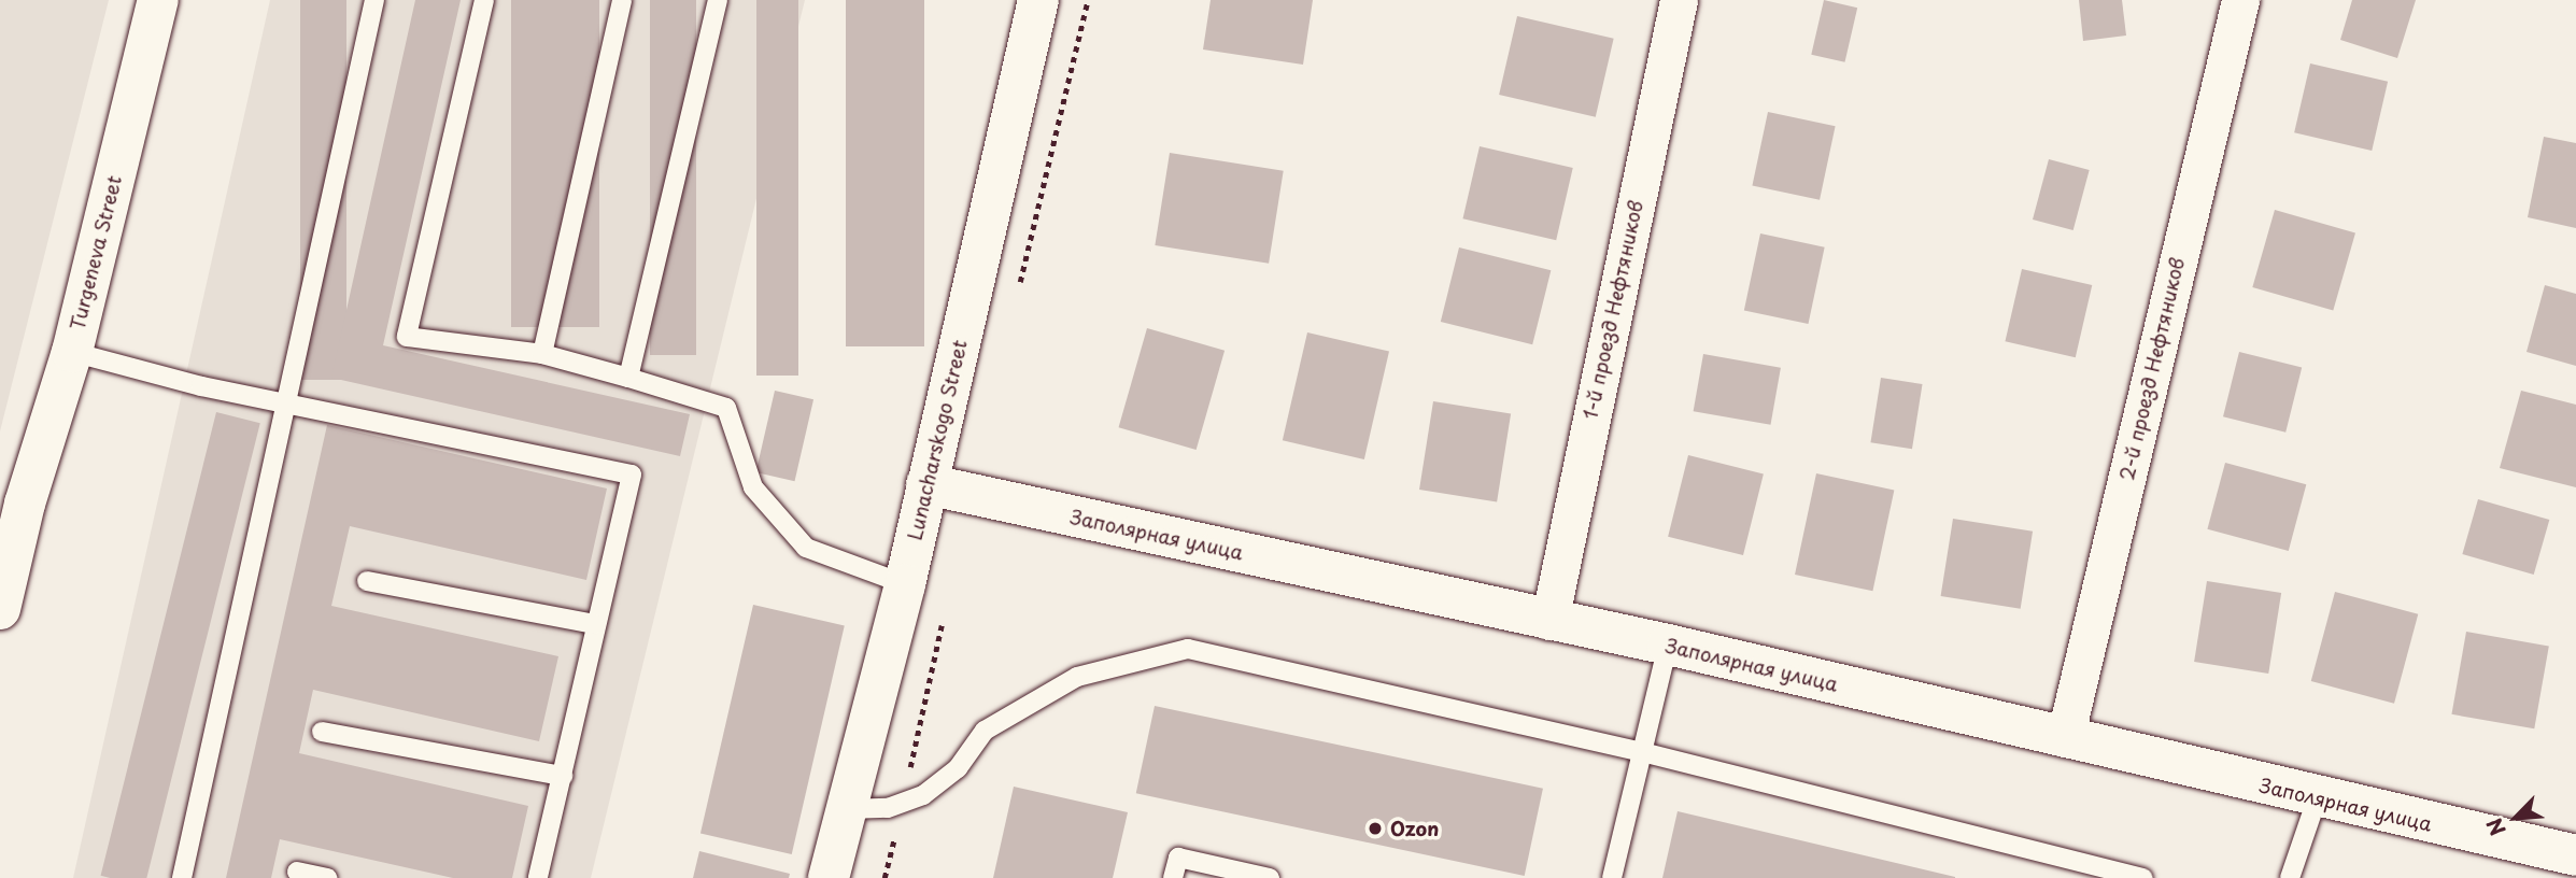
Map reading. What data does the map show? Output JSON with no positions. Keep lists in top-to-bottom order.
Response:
{
  "streets": {
    "street": [
      "Turgeneva Street",
      "1-й проезд Нефтяников",
      "2-й проезд Нефтяников",
      "Lunacharskogo Street",
      "Заполярная улица"
    ]
  },
  "crossings": [
    ["1-й проезд Нефтяников", "Заполярная улица"],
    ["2-й проезд Нефтяников", "Заполярная улица"],
    ["Lunacharskogo Street", "Заполярная улица"]
  ],
  "places": ["Ozon"],
  "north": "bottom left"
}
